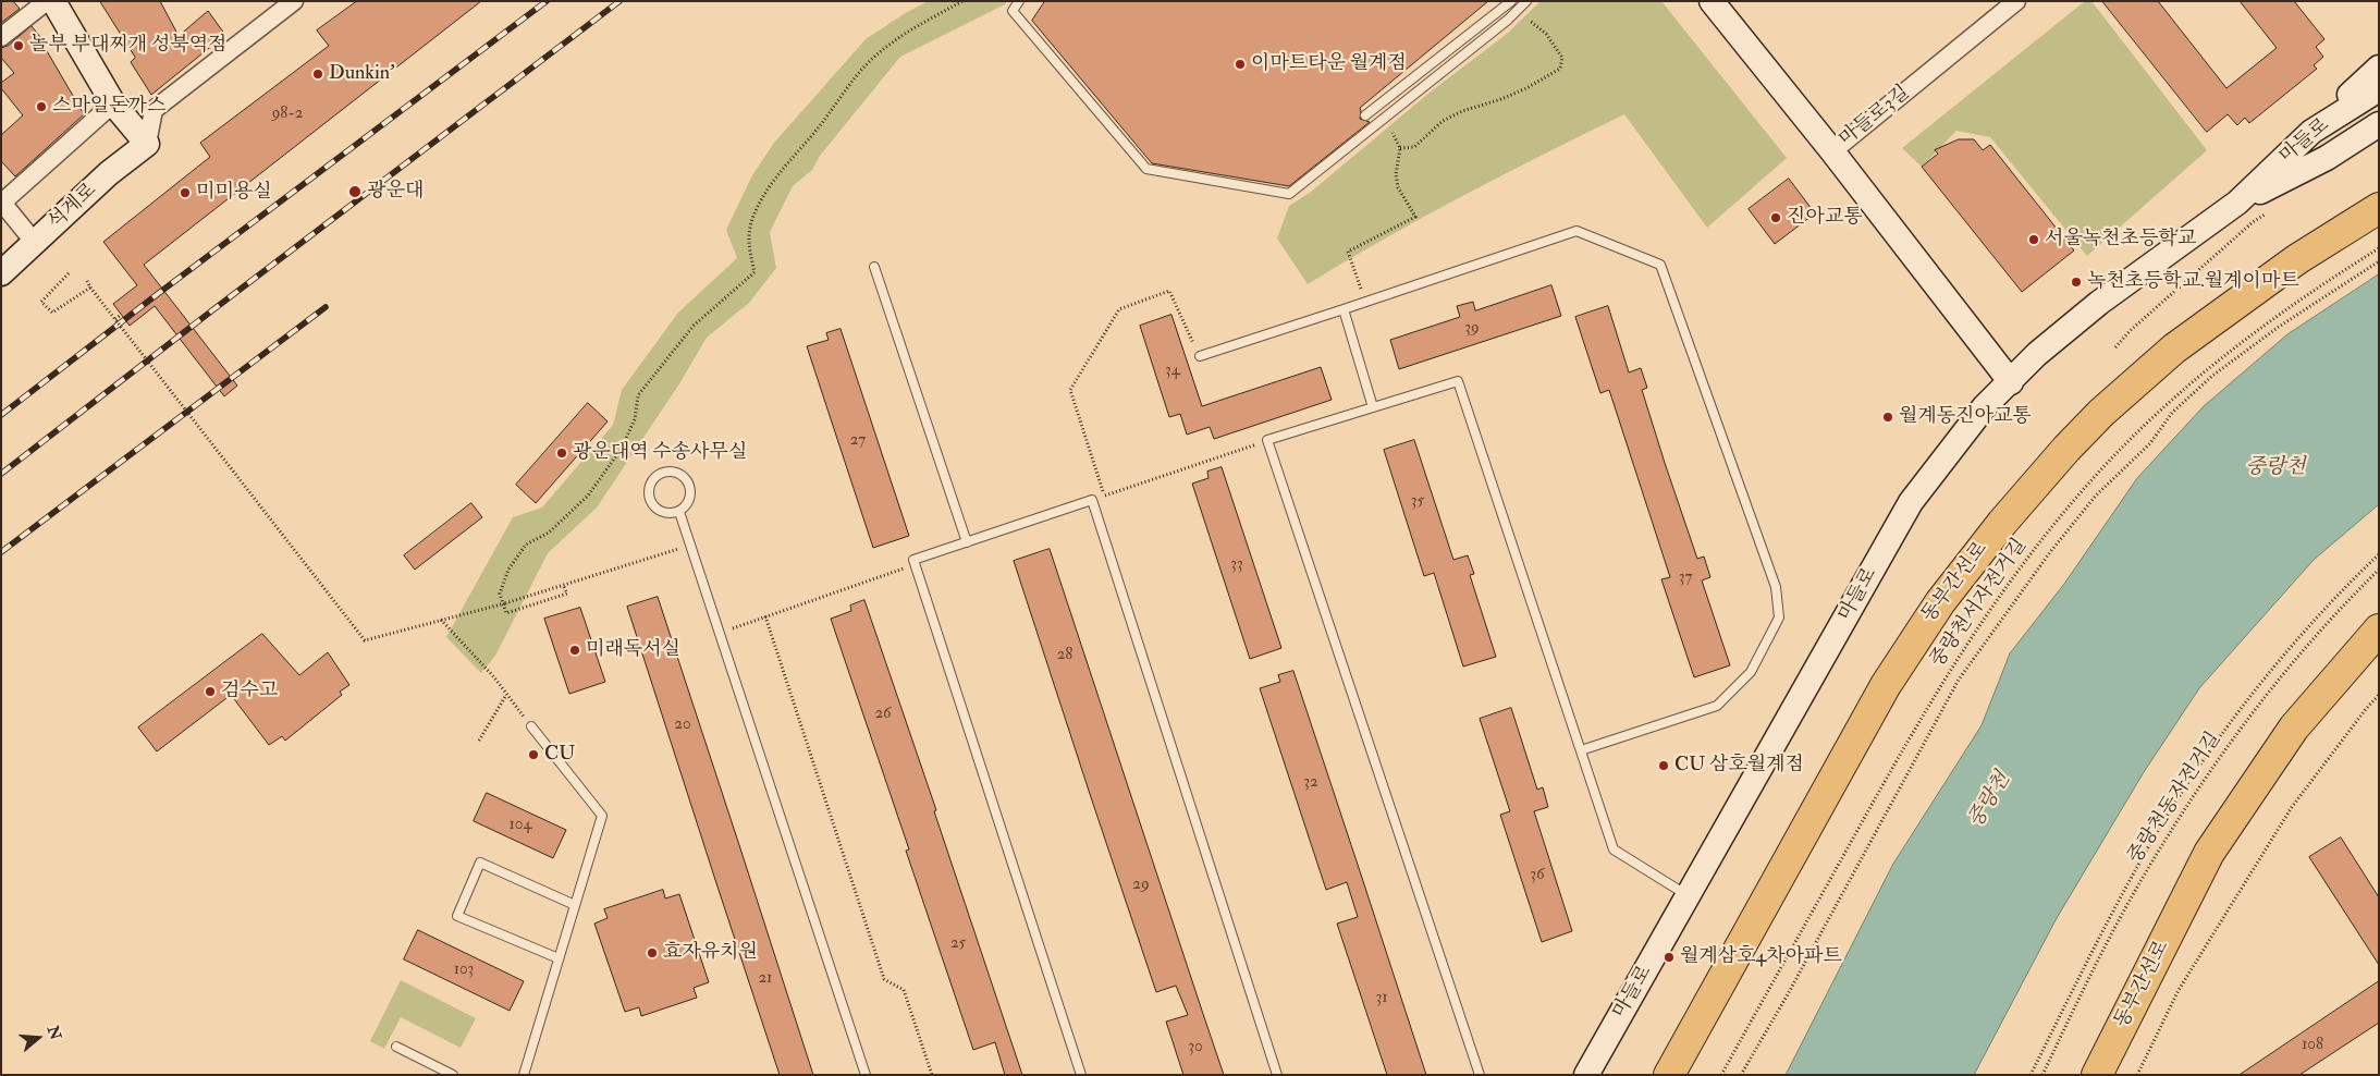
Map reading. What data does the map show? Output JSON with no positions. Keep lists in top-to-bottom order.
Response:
{
  "streets": {
    "highway": ["동부간선로"],
    "main road": ["마들로3길", "마들로", "석계로"],
    "path": ["중랑천서자전거길", "중랑천동자전거길"]
  },
  "crossings": [
    ["마들로3길", "마들로"]
  ],
  "water": ["중랑천"],
  "places": [
    "놀부 부대찌개 성북역점",
    "이마트타운 월계점",
    "Dunkin'",
    "스마일돈까스",
    "광운대",
    "미미용실",
    "진아교통",
    "서울녹천초등학교",
    "녹천초등학교.월계이마트",
    "월계동진아교통",
    "광운대역 수송사무실",
    "미래독서실",
    "검수고",
    "CU",
    "CU 삼호월계점",
    "효자유치원",
    "월계삼호4차아파트"
  ],
  "house_numbers": [
    "98-2",
    "39",
    "34",
    "27",
    "35",
    "33",
    "37",
    "28",
    "26",
    "20",
    "32",
    "104",
    "36",
    "29",
    "25",
    "103",
    "21",
    "31",
    "108",
    "30"
  ],
  "north": "right"
}
